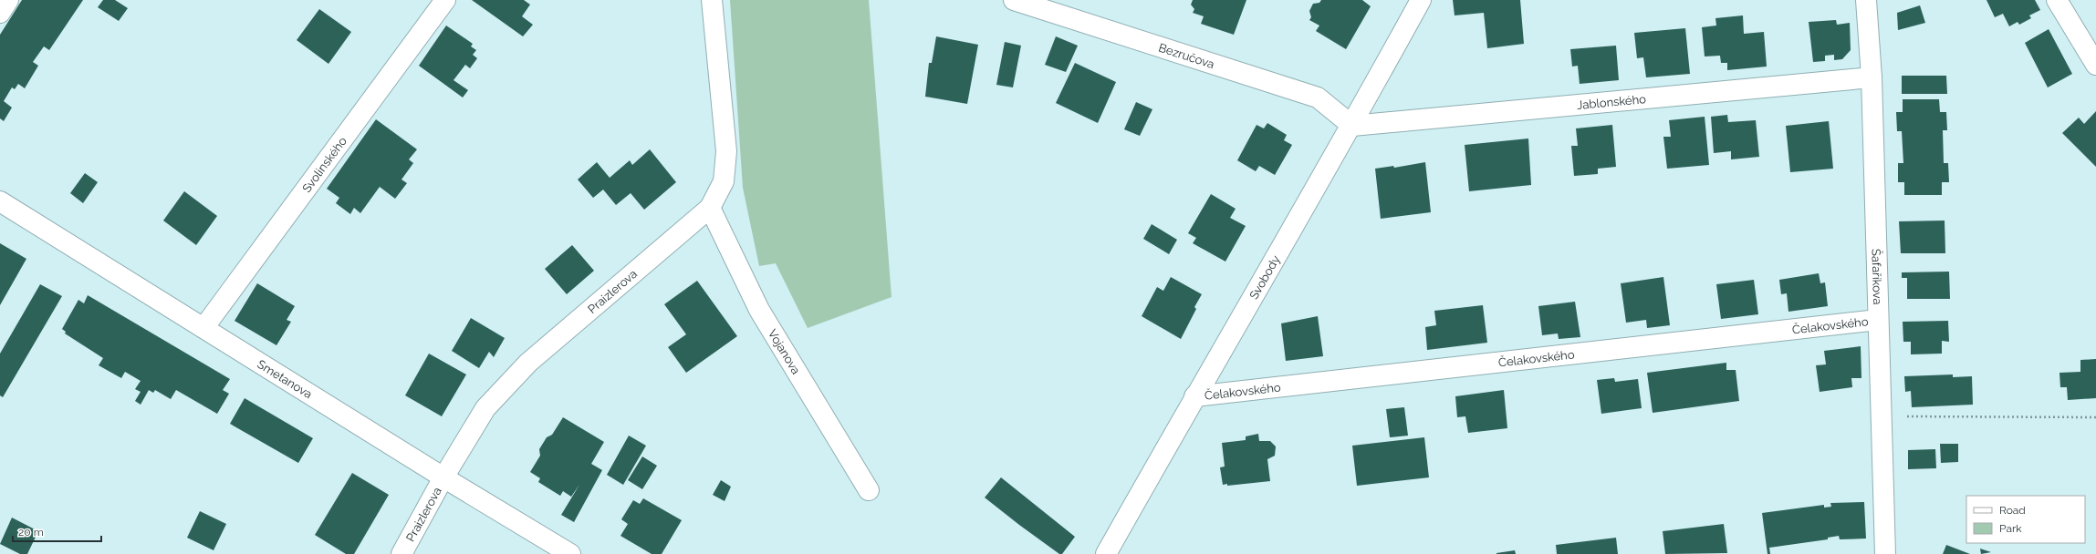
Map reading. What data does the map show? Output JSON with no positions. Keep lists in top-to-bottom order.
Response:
{
  "streets": {
    "street": [
      "Bezručova",
      "Jablonského",
      "Svolinského",
      "Svobody",
      "Šafaříkova",
      "Praizlerova",
      "Čelakovského",
      "Vojanova",
      "Smetanova"
    ]
  },
  "crossings": [
    ["Bezručova", "Jablonského"],
    ["Bezručova", "Svobody"],
    ["Jablonského", "Svobody"],
    ["Jablonského", "Šafaříkova"],
    ["Svolinského", "Smetanova"],
    ["Svobody", "Čelakovského"],
    ["Šafaříkova", "Čelakovského"],
    ["Praizlerova", "Vojanova"],
    ["Praizlerova", "Smetanova"]
  ],
  "legend": ["Road", "Park"],
  "scale_bar": "20 m"
}
